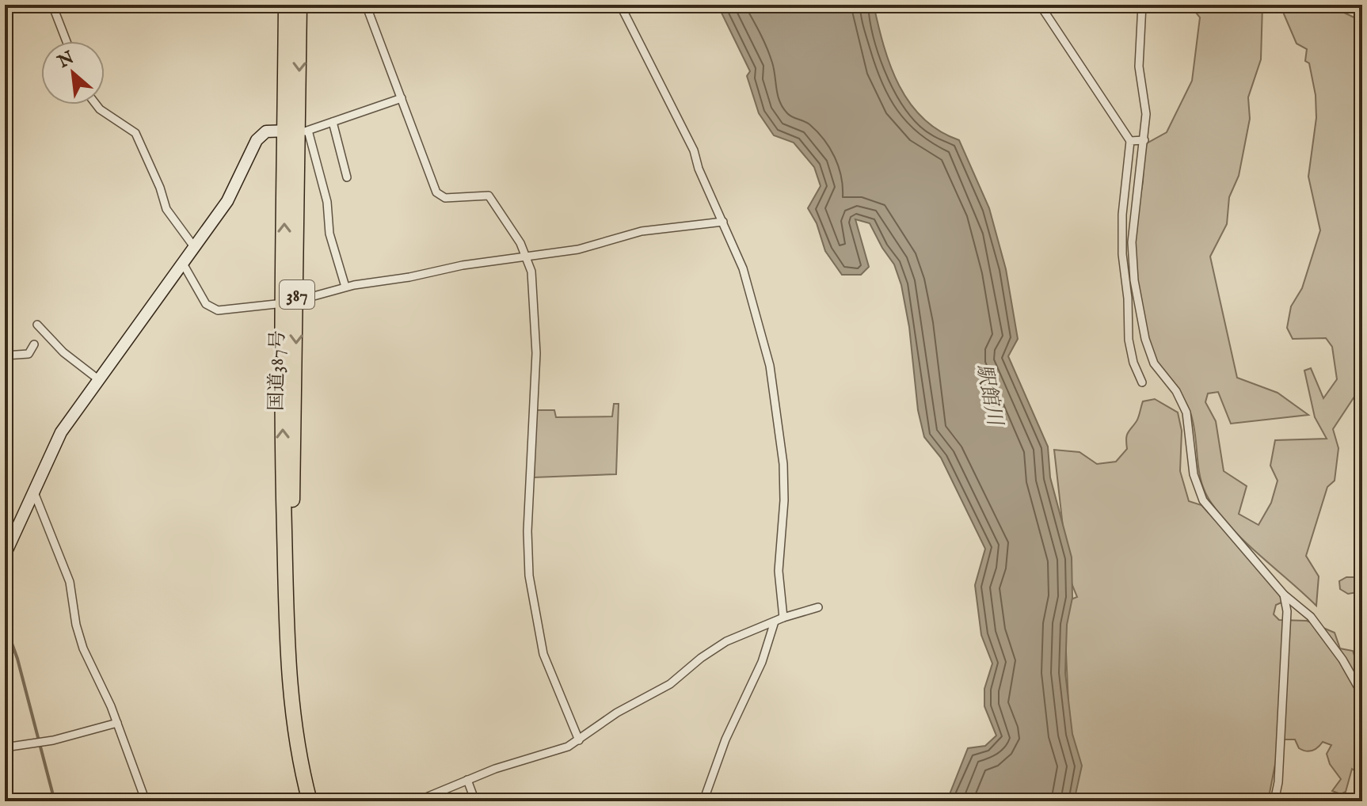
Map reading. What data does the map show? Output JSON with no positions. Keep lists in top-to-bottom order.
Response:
{
  "streets": {
    "highway": ["387", "国道387号"]
  },
  "water": ["駅館川"],
  "north": "top left"
}
